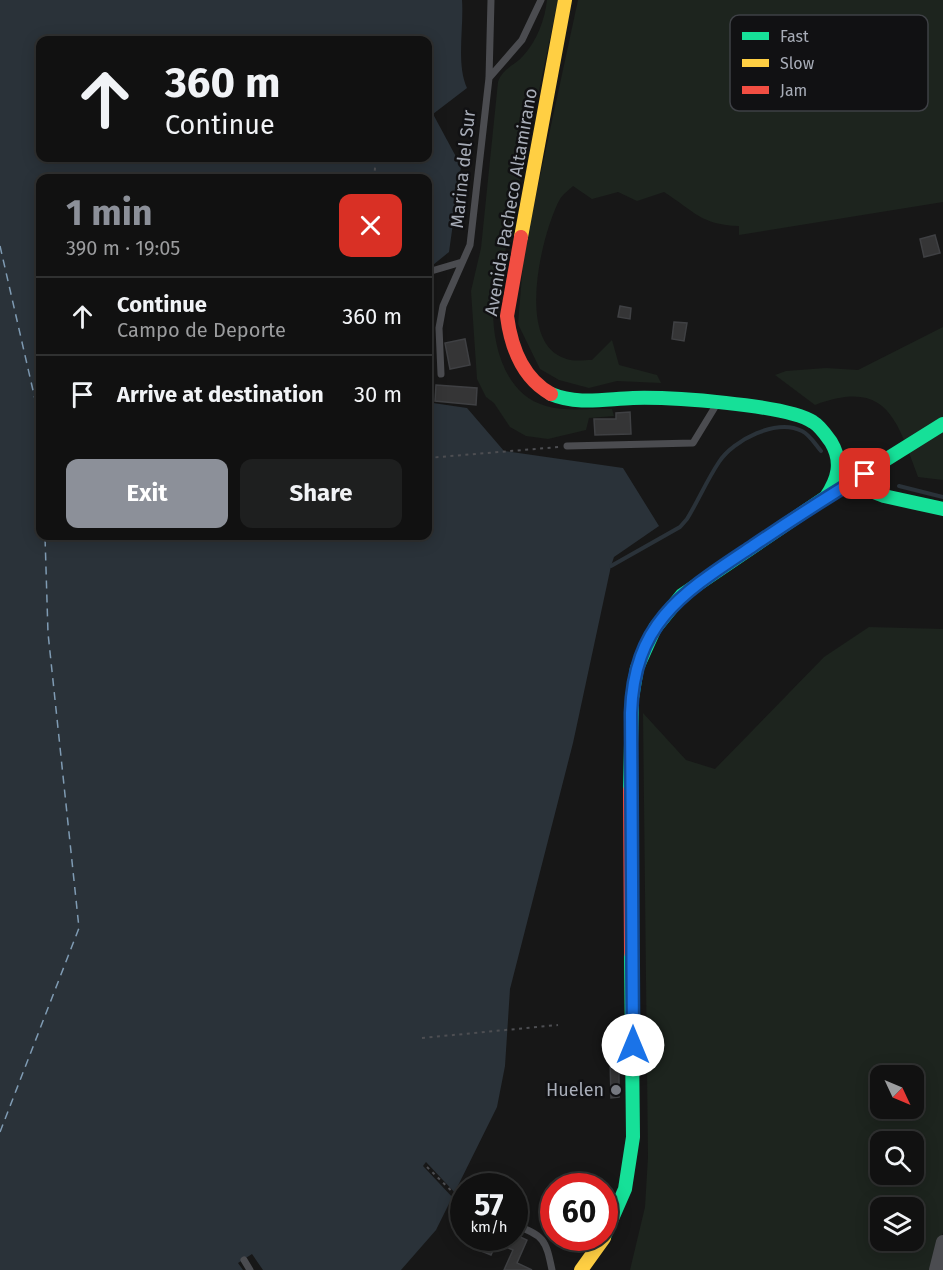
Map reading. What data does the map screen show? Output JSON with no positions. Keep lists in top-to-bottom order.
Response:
{
  "streets": {
    "main road": ["Avenida Pacheco Altamirano"],
    "lane": ["Marina del Sur"]
  },
  "places": ["Huelen"],
  "legend": ["Fast", "Slow", "Jam"],
  "north": "bottom right",
  "page": {
    "turn": ["360 m", "Continue"],
    "heading": ["1 min", "390 m · 19:05"],
    "list": [
      {
        "name": "Continue",
        "note": "Campo de Deporte",
        "value": "360 m"
      },
      {
        "name": "Arrive at destination",
        "value": "30 m"
      }
    ],
    "buttons": ["Exit", "Share"],
    "speed": "57 km/h",
    "limit": "60"
  }
}
